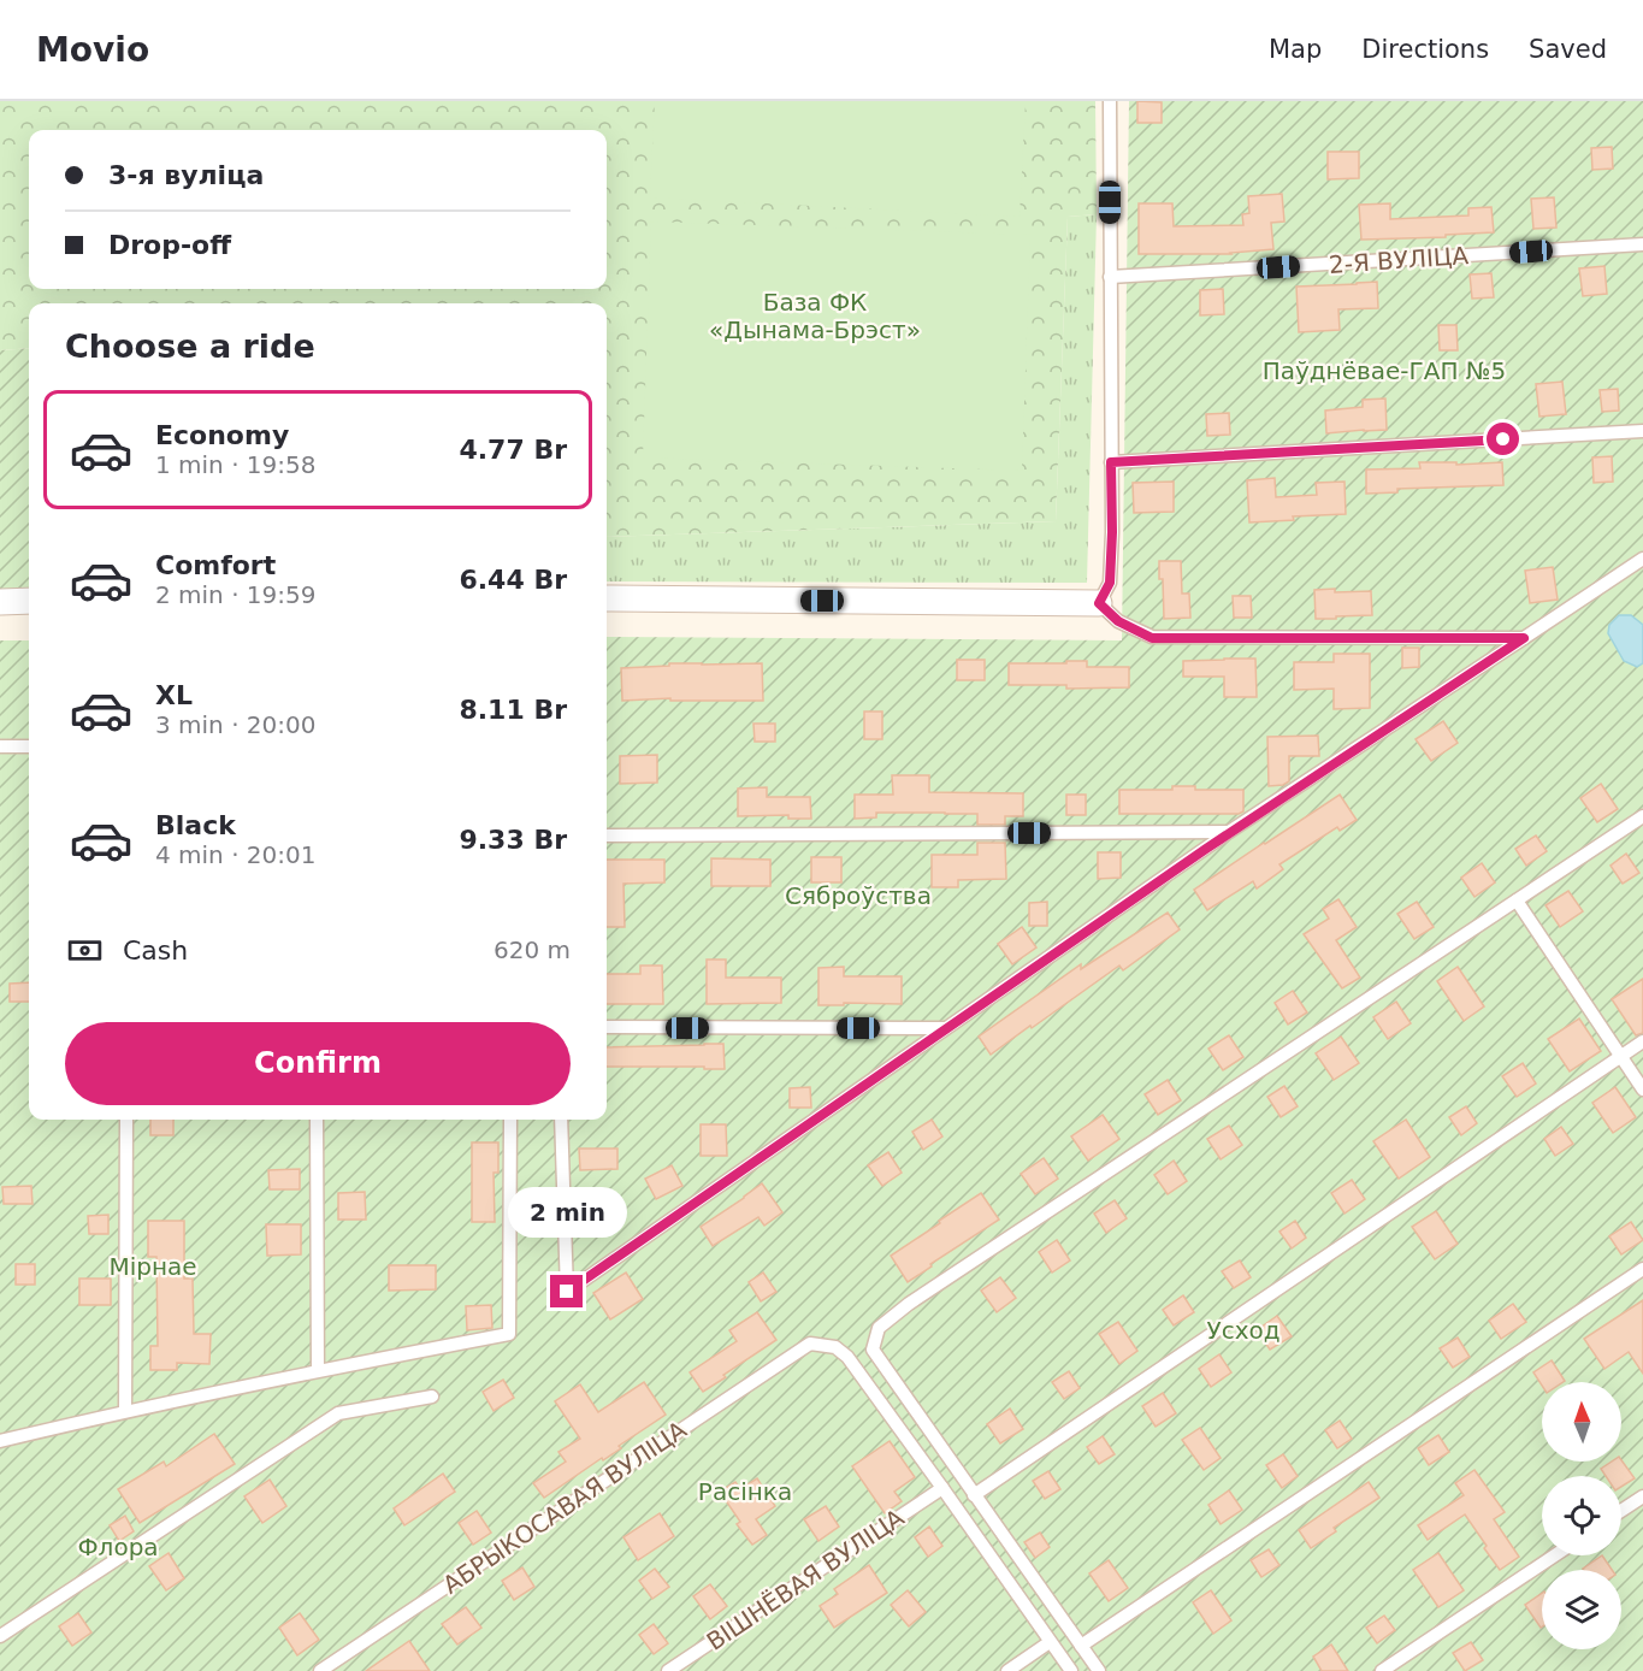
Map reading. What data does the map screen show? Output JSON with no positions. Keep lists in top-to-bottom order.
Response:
{
  "streets": {
    "lane": ["2-Я ВУЛІЦА", "АБРЫКОСАВАЯ ВУЛІЦА", "ВІШНЁВАЯ ВУЛІЦА"]
  },
  "crossings": [
    ["АБРЫКОСАВАЯ ВУЛІЦА", "ВІШНЁВАЯ ВУЛІЦА"]
  ],
  "parks": [
    "База ФК «Дынама-Брэст»",
    "Паўднёвае-ГАП №5",
    "Сяброўства",
    "Мірнае",
    "Усход",
    "Расінка",
    "Флора"
  ],
  "north": "top",
  "page": {
    "header": "Movio",
    "nav": ["Map", "Directions", "Saved"],
    "banner": ["3-я вуліца", "Drop-off"],
    "heading": "Choose a ride",
    "list": [
      {
        "name": "Economy",
        "note": "1 min · 19:58",
        "value": "4.77 Br"
      },
      {
        "name": "Comfort",
        "note": "2 min · 19:59",
        "value": "6.44 Br"
      },
      {
        "name": "XL",
        "note": "3 min · 20:00",
        "value": "8.11 Br"
      },
      {
        "name": "Black",
        "note": "4 min · 20:01",
        "value": "9.33 Br"
      }
    ],
    "pay": ["Cash", "620 m"],
    "buttons": "Confirm",
    "bubble": "2 min"
  }
}
